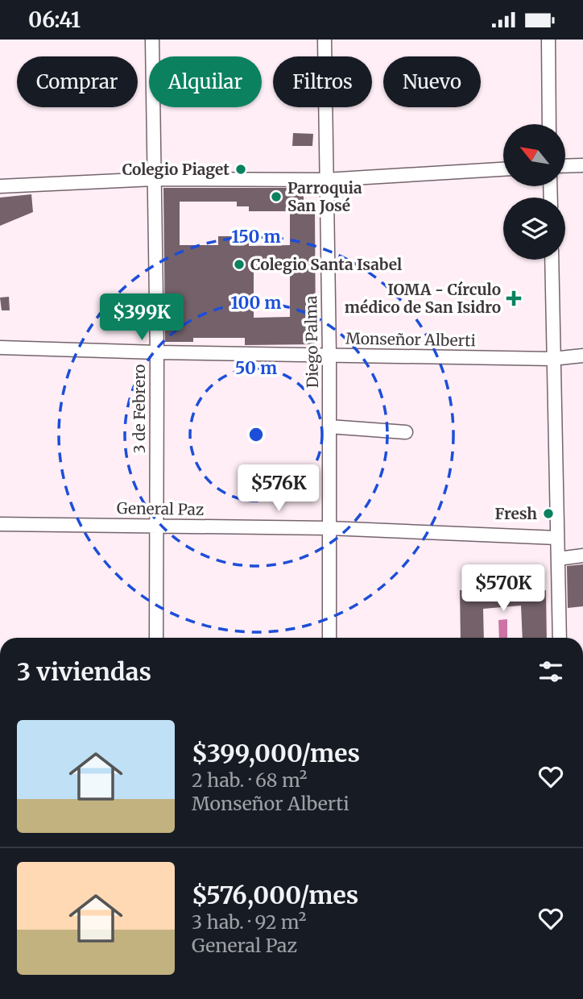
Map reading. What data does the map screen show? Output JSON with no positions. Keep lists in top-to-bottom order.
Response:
{
  "streets": {
    "street": [
      "Monseñor Alberti",
      "Diego Palma",
      "3 de Febrero",
      "General Paz"
    ]
  },
  "crossings": [
    ["Monseñor Alberti", "Diego Palma"],
    ["Monseñor Alberti", "3 de Febrero"],
    ["Diego Palma", "General Paz"],
    ["3 de Febrero", "General Paz"]
  ],
  "places": {
    "other": [
      "Colegio Piaget",
      "Parroquia San José",
      "Colegio Santa Isabel",
      "Fresh"
    ],
    "health": ["IOMA - Círculo médico de San Isidro"]
  },
  "north": "top left",
  "page": {
    "status": "06:41",
    "chip": [
      "Comprar",
      "Alquilar",
      "Filtros",
      "Nuevo"
    ],
    "price": ["$399K", "$576K", "$570K"],
    "heading": "3 viviendas",
    "list": [
      {
        "name": "$399,000/mes",
        "note": "2 hab. · 68 m² · Monseñor Alberti"
      },
      {
        "name": "$576,000/mes",
        "note": "3 hab. · 92 m² · General Paz"
      }
    ]
  },
  "rings": ["150 m", "100 m", "50 m"]
}
